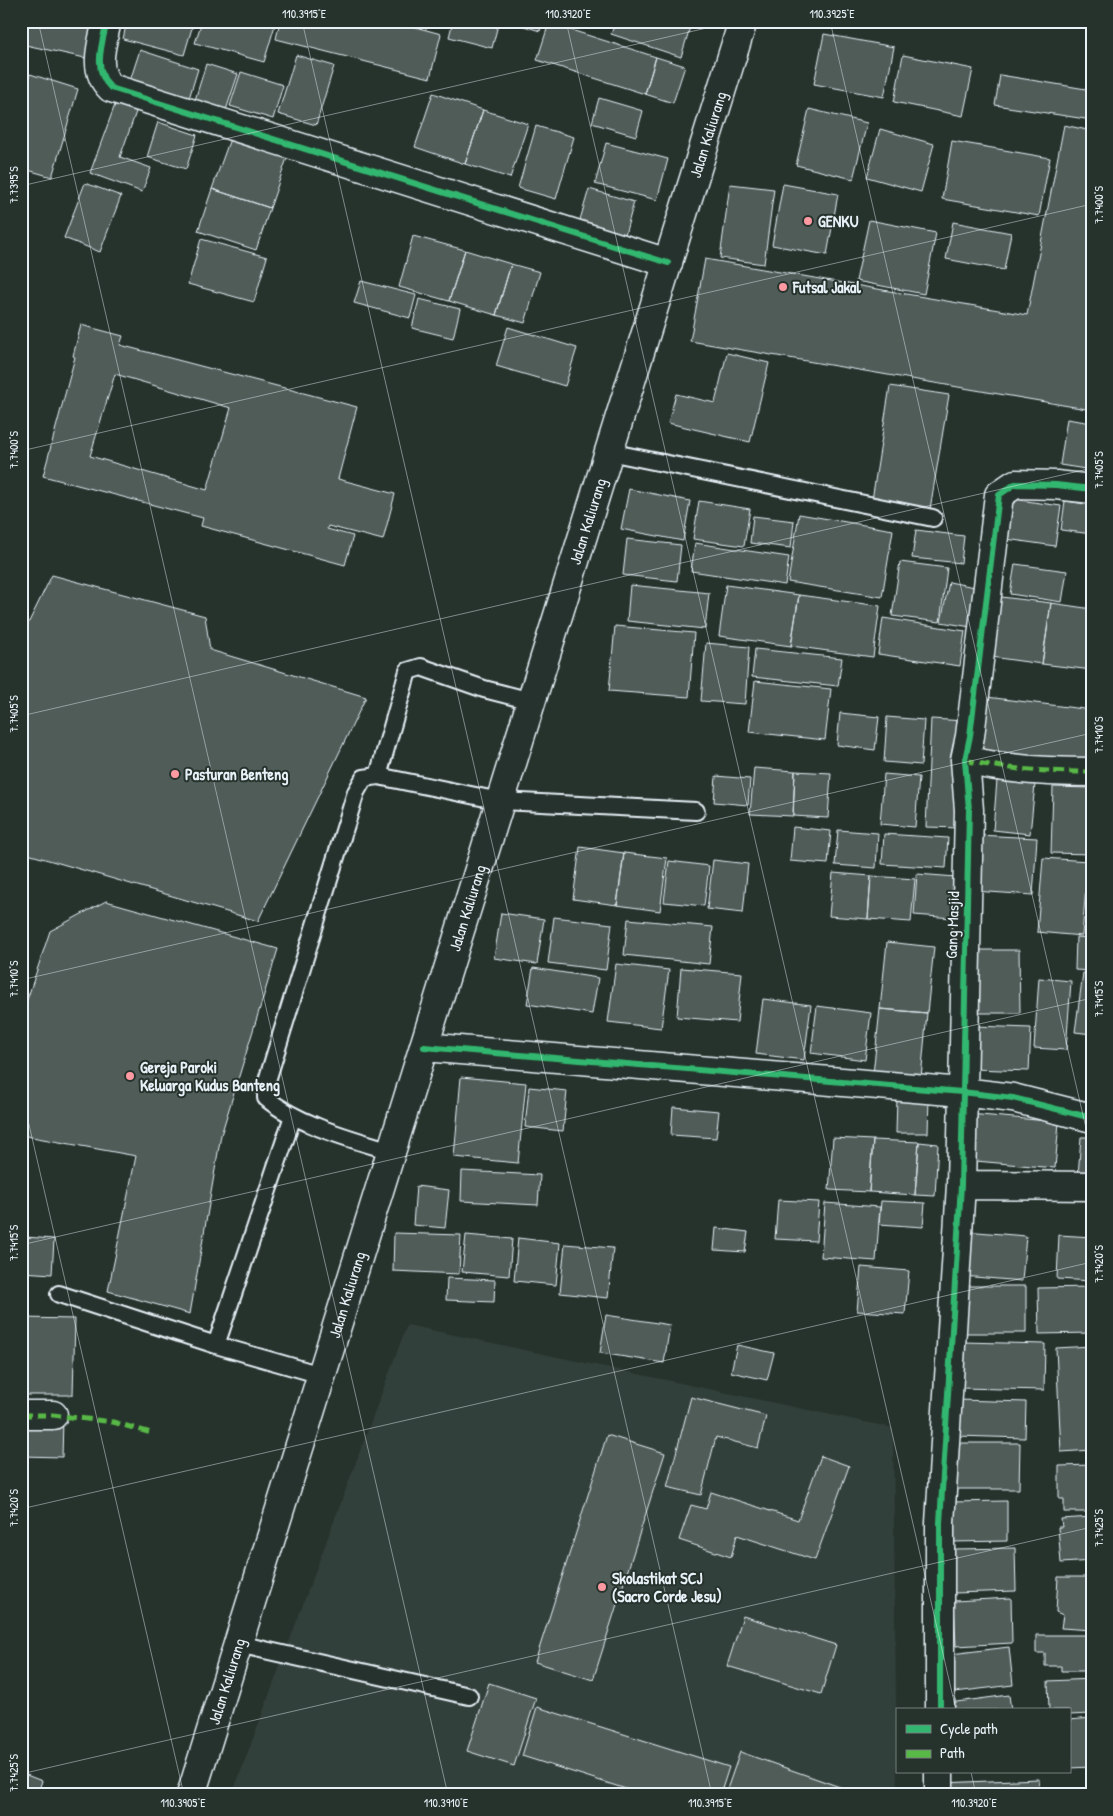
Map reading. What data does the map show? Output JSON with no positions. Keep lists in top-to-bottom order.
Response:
{
  "streets": {
    "street": ["Jalan Kaliurang", "Gang Masjid"]
  },
  "places": [
    "GENKU",
    "Futsal Jakal",
    "Pasturan Benteng",
    "Gereja Paroki Keluarga Kudus Banteng",
    "Skolastikat SCJ (Sacro Corde Jesu)"
  ],
  "legend": ["Cycle path", "Path"],
  "coordinates": [
    "110.3915°E",
    "110.3920°E",
    "110.3925°E",
    "7.7395°S",
    "7.7400°S",
    "7.7405°S",
    "7.7410°S",
    "7.7415°S",
    "7.7420°S",
    "7.7425°S",
    "110.3905°E",
    "110.3910°E"
  ]
}
